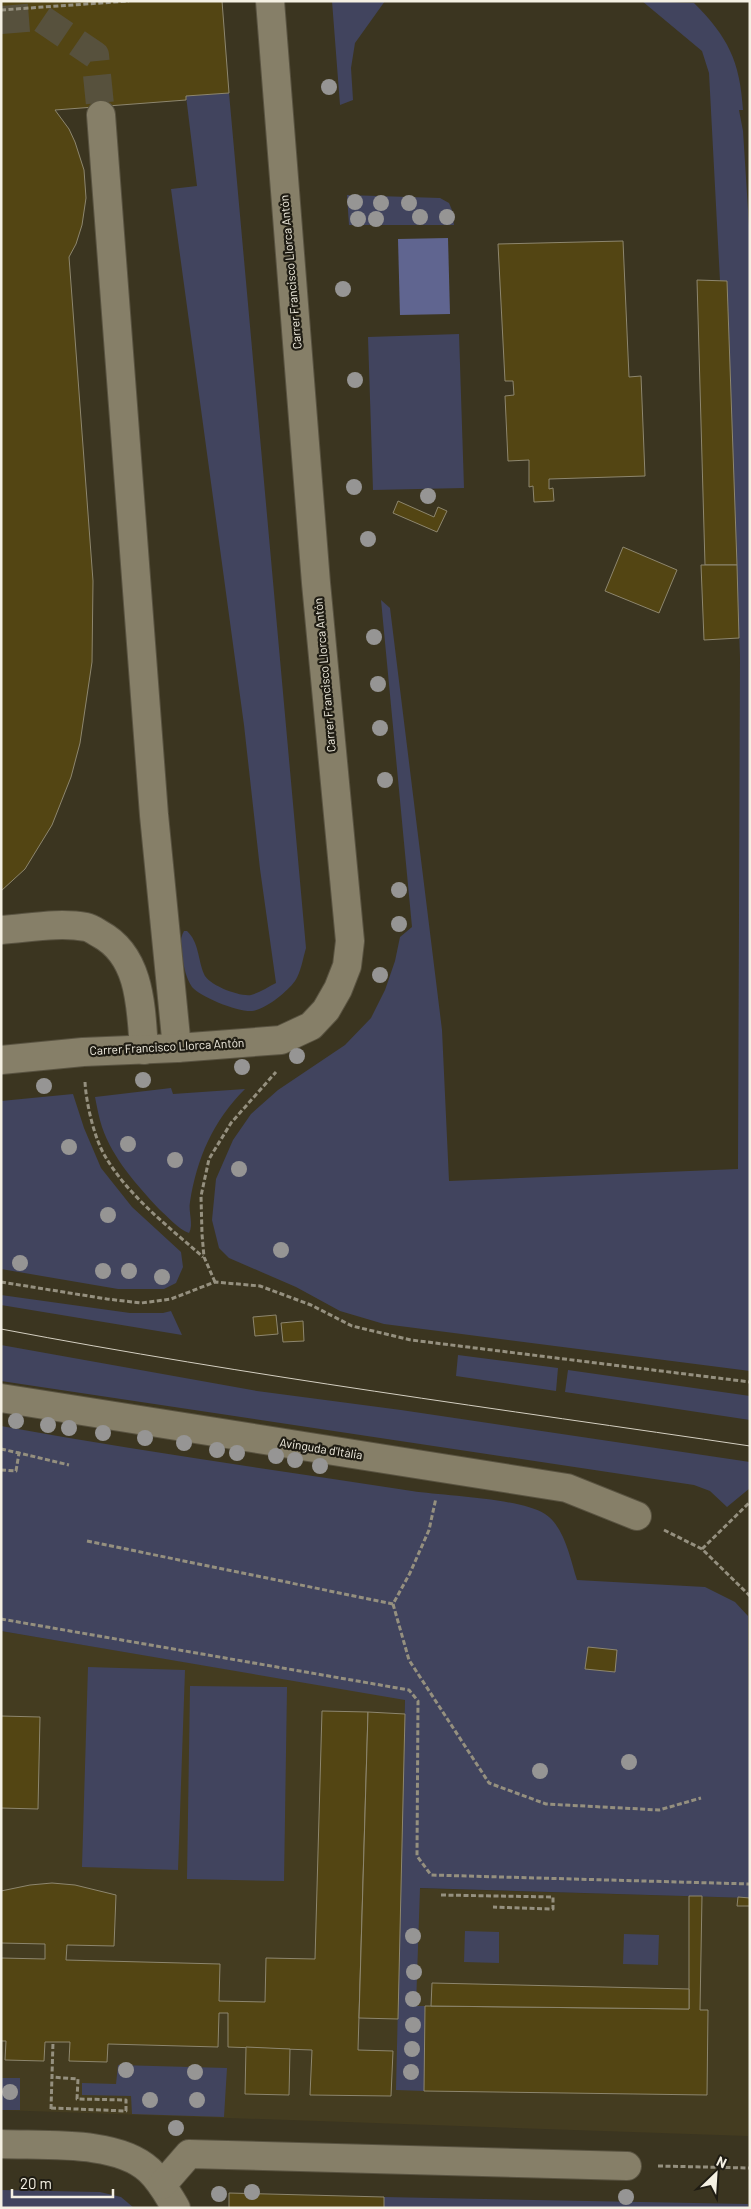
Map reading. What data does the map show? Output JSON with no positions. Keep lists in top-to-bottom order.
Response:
{
  "streets": {
    "street": ["Carrer Francisco Llorca Antón", "Avinguda d'Itàlia"]
  },
  "scale_bar": "20 m",
  "north": "top right"
}
